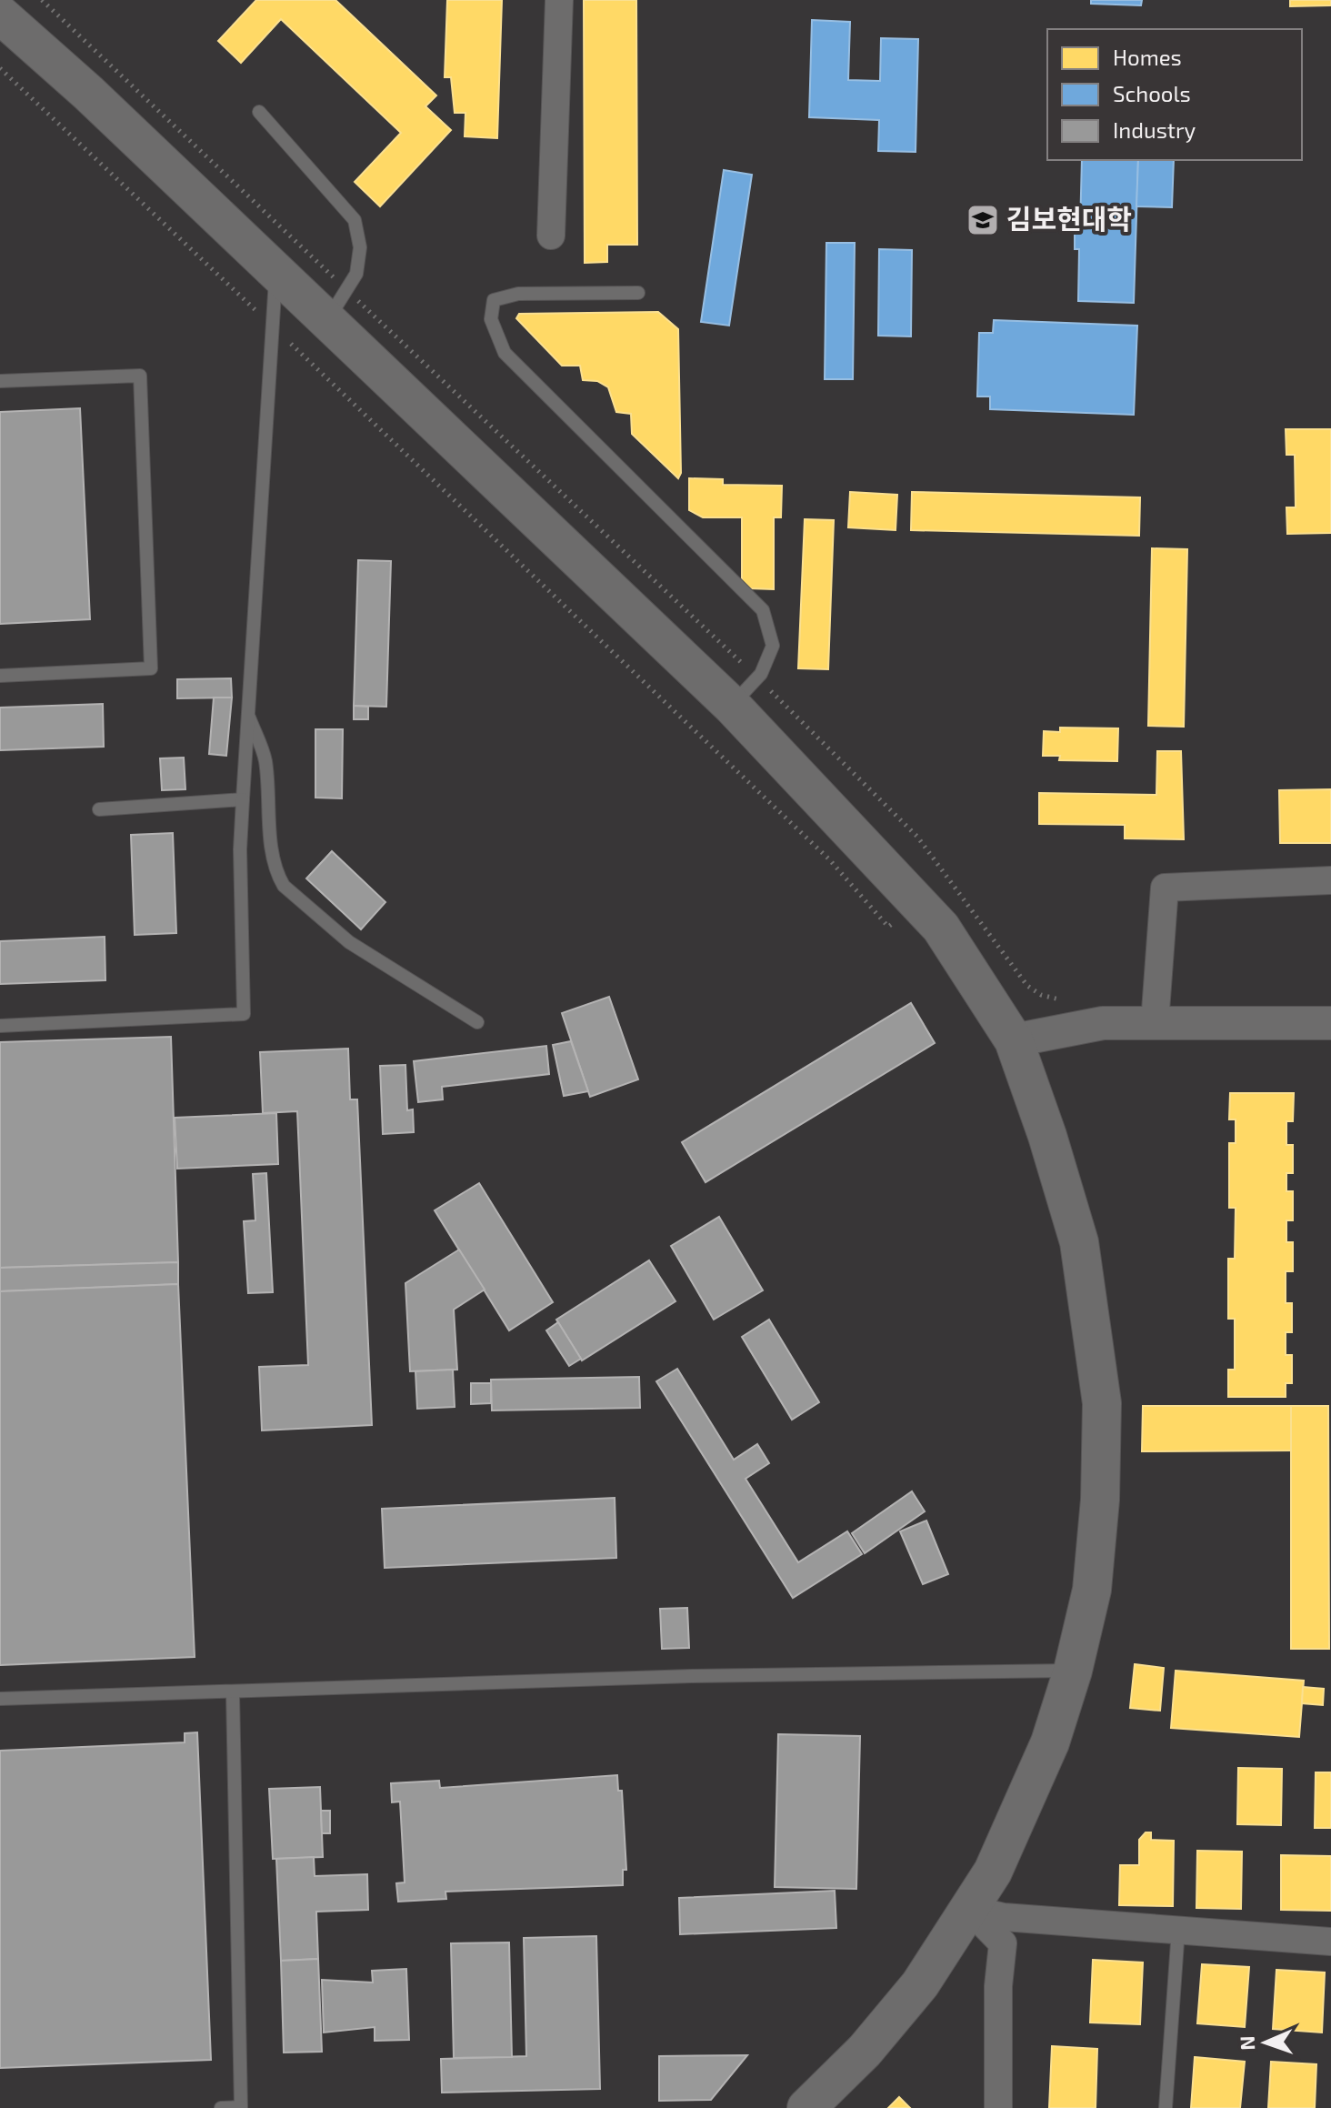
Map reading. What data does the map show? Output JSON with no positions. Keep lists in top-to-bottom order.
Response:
{
  "places": {
    "school or university": ["김보현대학"]
  },
  "legend": ["Homes", "Schools", "Industry"],
  "north": "left"
}
